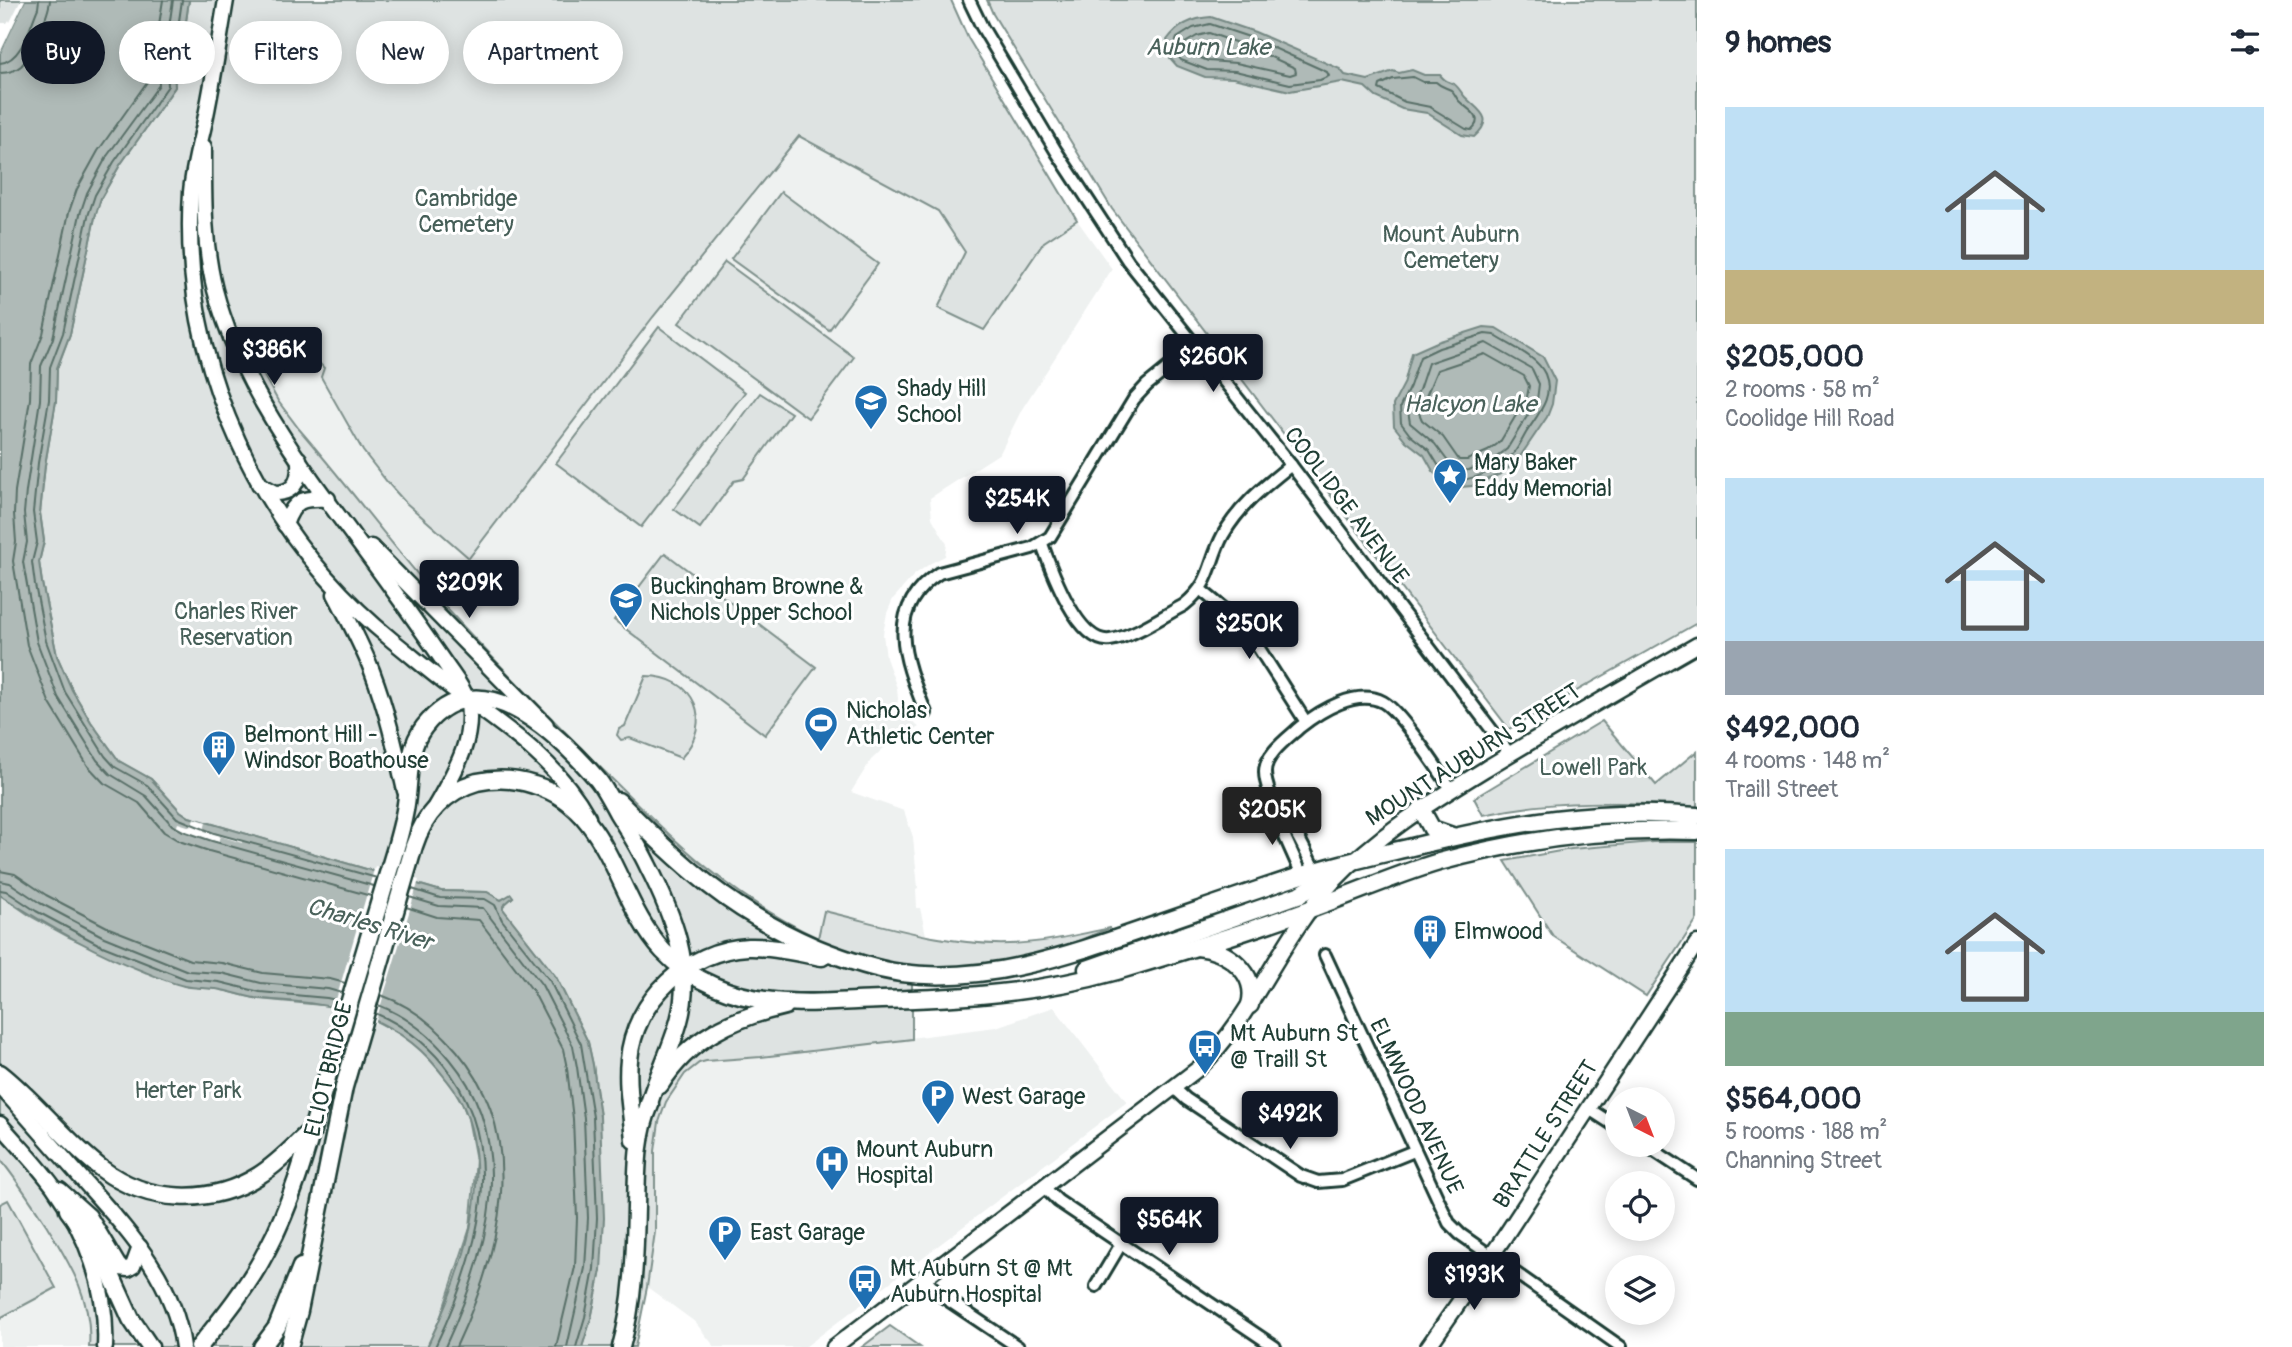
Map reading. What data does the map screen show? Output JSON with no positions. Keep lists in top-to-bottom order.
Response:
{
  "streets": {
    "highway": ["ELIOT BRIDGE"],
    "main road": ["MOUNT AUBURN STREET", "BRATTLE STREET"],
    "street": ["COOLIDGE AVENUE", "ELMWOOD AVENUE"]
  },
  "crossings": [
    ["COOLIDGE AVENUE", "MOUNT AUBURN STREET"],
    ["ELMWOOD AVENUE", "BRATTLE STREET"]
  ],
  "water": ["Auburn Lake", "Halcyon Lake", "Charles River"],
  "parks": [
    "Cambridge Cemetery",
    "Mount Auburn Cemetery",
    "Charles River Reservation",
    "Lowell Park",
    "Herter Park"
  ],
  "places": {
    "school or university": ["Shady Hill School", "Buckingham Browne & Nichols Upper School"],
    "place": ["Mary Baker Eddy Memorial"],
    "sports": ["Nicholas Athletic Center"],
    "building": ["Belmont Hill - Windsor Boathouse", "Elmwood"],
    "bus stop": ["Mt Auburn St @ Traill St", "Mt Auburn St @ Mt Auburn Hospital"],
    "parking": ["West Garage", "East Garage"],
    "hospital": ["Mount Auburn Hospital"]
  },
  "north": "bottom right",
  "page": {
    "heading": "9 homes",
    "chip": [
      "Buy",
      "Rent",
      "Filters",
      "New",
      "Apartment"
    ],
    "list": [
      {
        "name": "$205,000",
        "note": "2 rooms · 58 m² · Coolidge Hill Road"
      },
      {
        "name": "$492,000",
        "note": "4 rooms · 148 m² · Traill Street"
      },
      {
        "name": "$564,000",
        "note": "5 rooms · 188 m² · Channing Street"
      }
    ],
    "price": [
      "$386K",
      "$260K",
      "$254K",
      "$209K",
      "$250K",
      "$205K",
      "$492K",
      "$564K",
      "$193K"
    ]
  }
}
